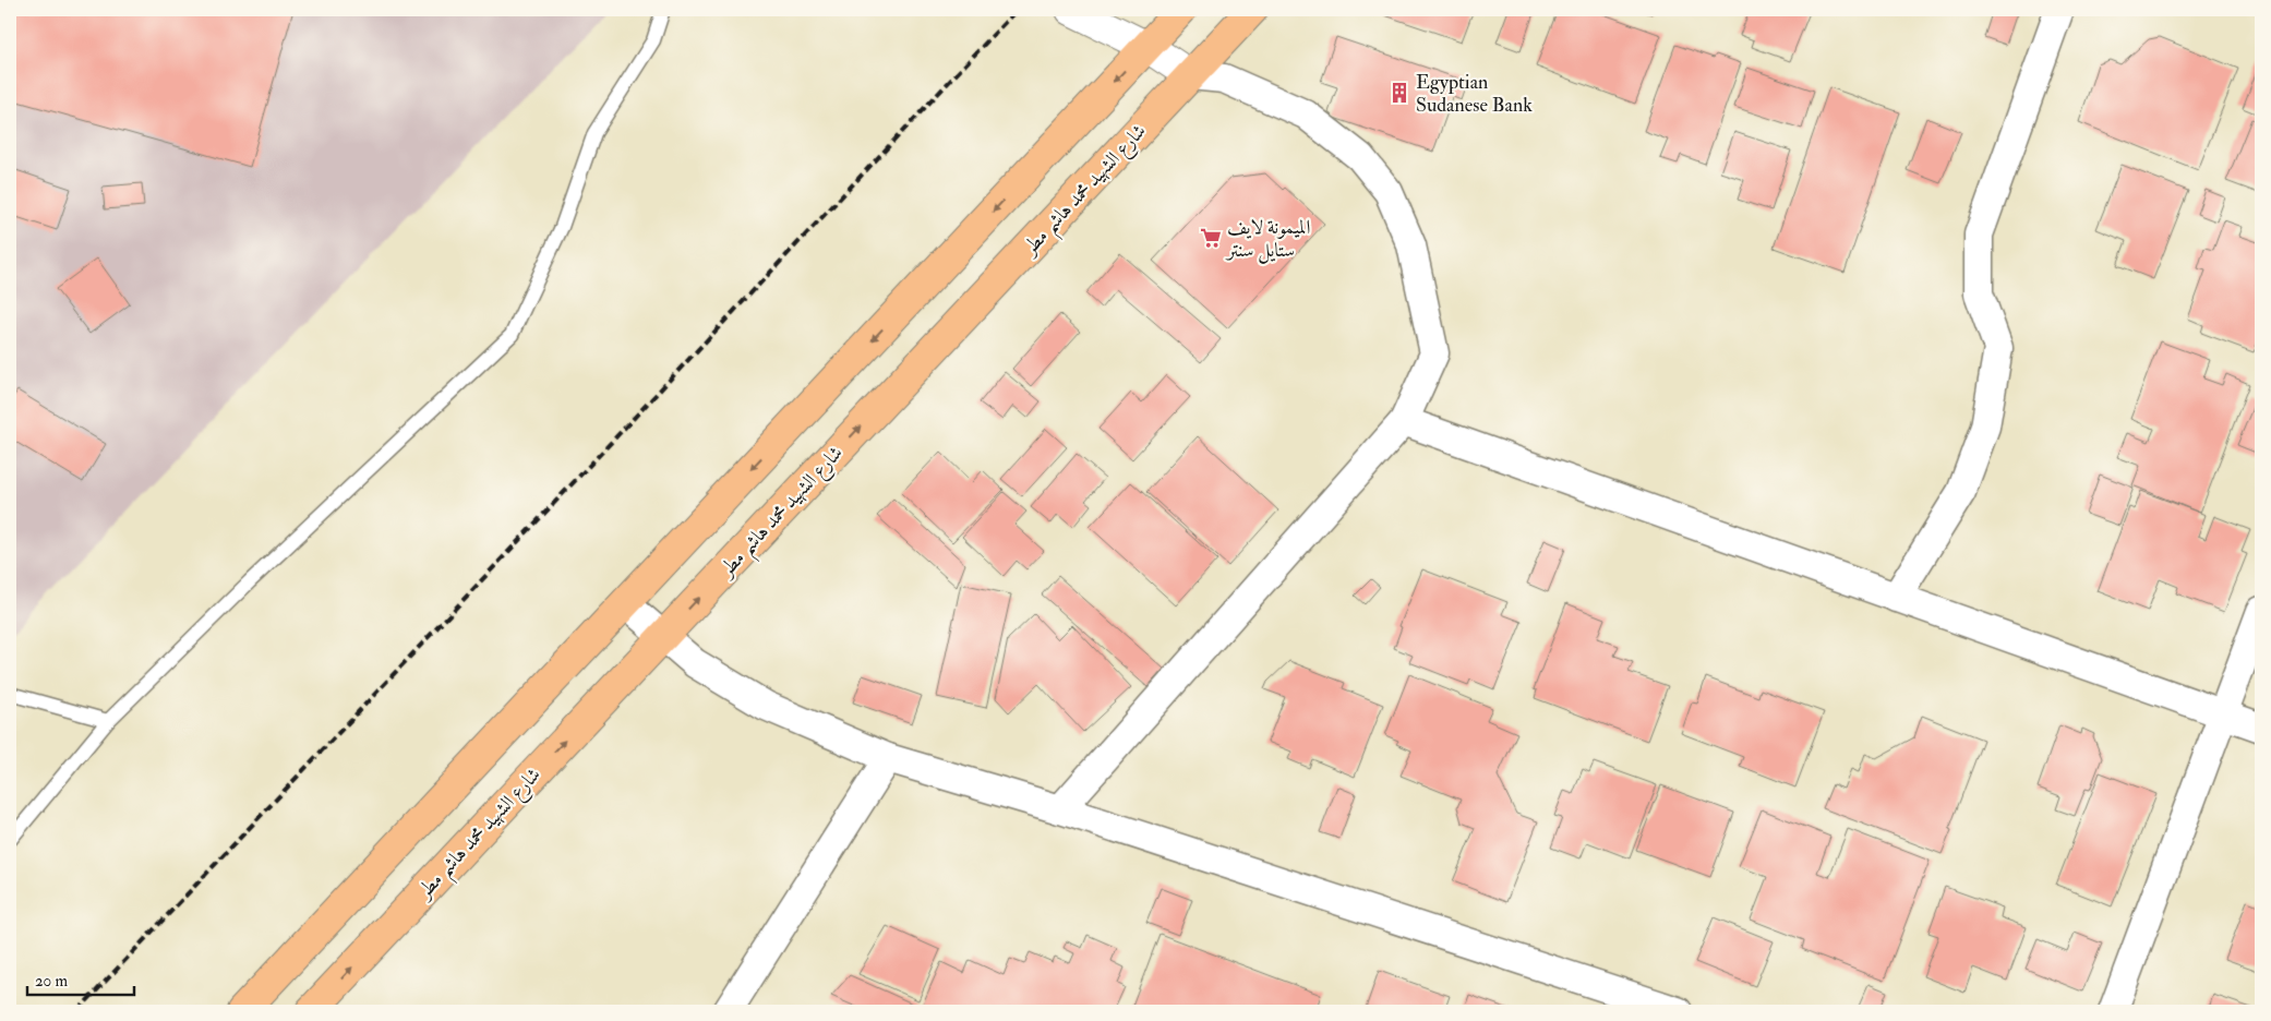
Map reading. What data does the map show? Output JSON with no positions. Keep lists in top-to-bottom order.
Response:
{
  "streets": {
    "main road": ["شارع الشهيد محمد هاشم مطر"]
  },
  "places": {
    "building": ["Egyptian Sudanese Bank"],
    "supermarket": ["الميمونة لايف ستايل سنتر"]
  },
  "scale_bar": "20 m"
}
